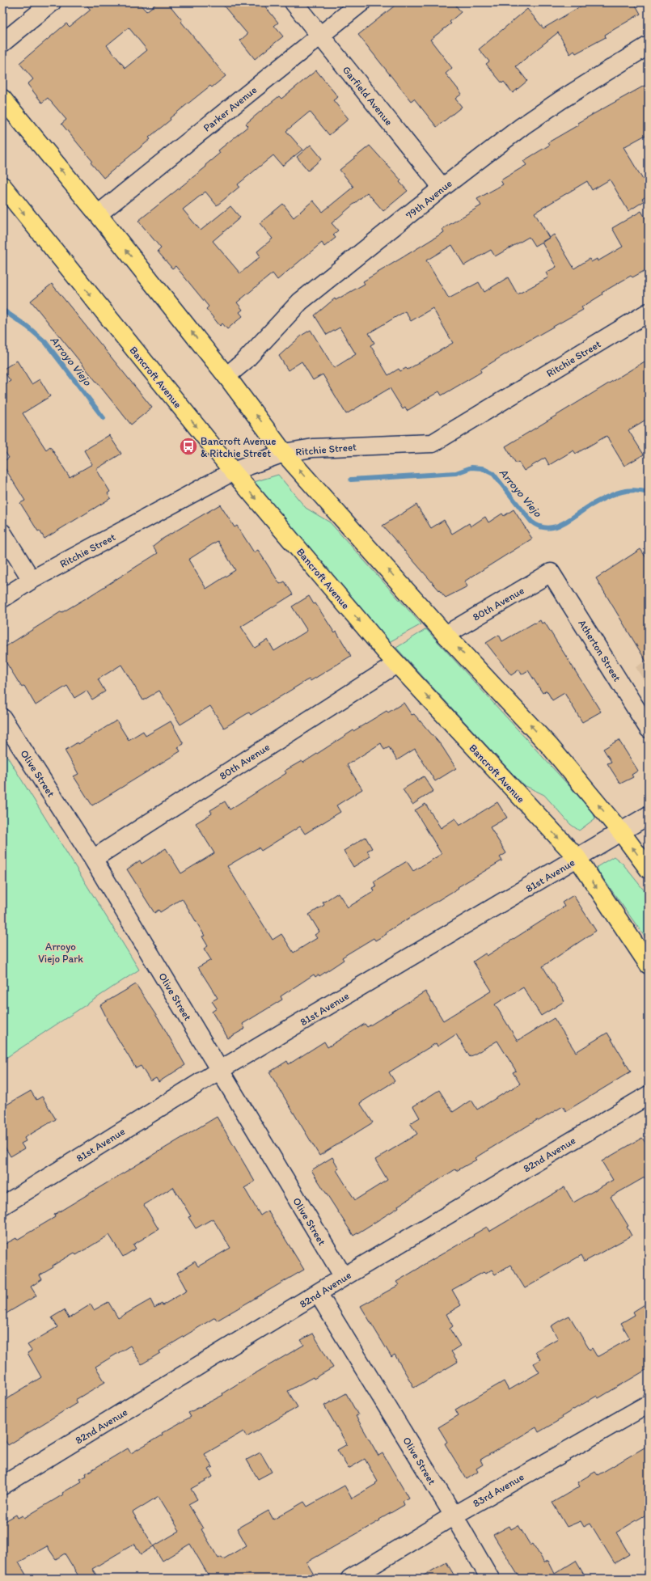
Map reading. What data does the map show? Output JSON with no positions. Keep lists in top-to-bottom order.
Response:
{
  "streets": {
    "main road": ["Bancroft Avenue"],
    "street": [
      "Garfield Avenue",
      "Parker Avenue",
      "79th Avenue",
      "Ritchie Street",
      "80th Avenue",
      "Atherton Street",
      "Olive Street",
      "81st Avenue",
      "82nd Avenue",
      "83rd Avenue"
    ]
  },
  "crossings": [
    ["Garfield Avenue", "Parker Avenue"],
    ["Garfield Avenue", "79th Avenue"],
    ["Ritchie Street", "Bancroft Avenue"],
    ["Bancroft Avenue", "80th Avenue"],
    ["Bancroft Avenue", "81st Avenue"],
    ["80th Avenue", "Atherton Street"],
    ["80th Avenue", "Olive Street"],
    ["Olive Street", "81st Avenue"],
    ["Olive Street", "82nd Avenue"],
    ["Olive Street", "83rd Avenue"]
  ],
  "water": ["Arroyo Viejo"],
  "parks": ["Arroyo Viejo Park"],
  "places": {
    "bus stop": ["Bancroft Avenue & Ritchie Street"]
  }
}
